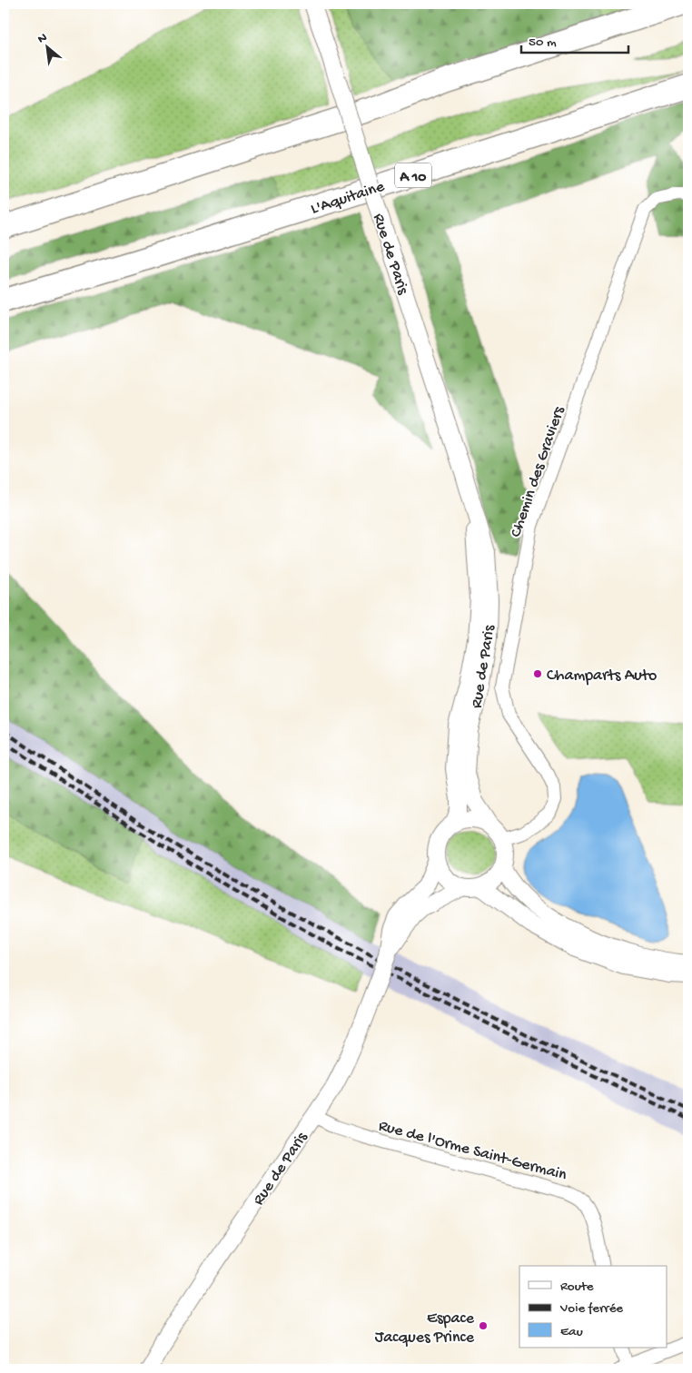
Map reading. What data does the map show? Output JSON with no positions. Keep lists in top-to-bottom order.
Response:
{
  "streets": {
    "highway": ["A 10", "L'Aquitaine"],
    "street": ["Rue de Paris", "Chemin des Graviers", "Rue de l'Orme Saint-Germain"]
  },
  "crossings": [
    ["Rue de Paris", "Chemin des Graviers"],
    ["Rue de Paris", "Rue de l'Orme Saint-Germain"]
  ],
  "places": ["Champarts Auto", "Espace Jacques Prince"],
  "legend": ["Route", "Voie ferrée", "Eau"],
  "scale_bar": "50 m",
  "north": "top left"
}
